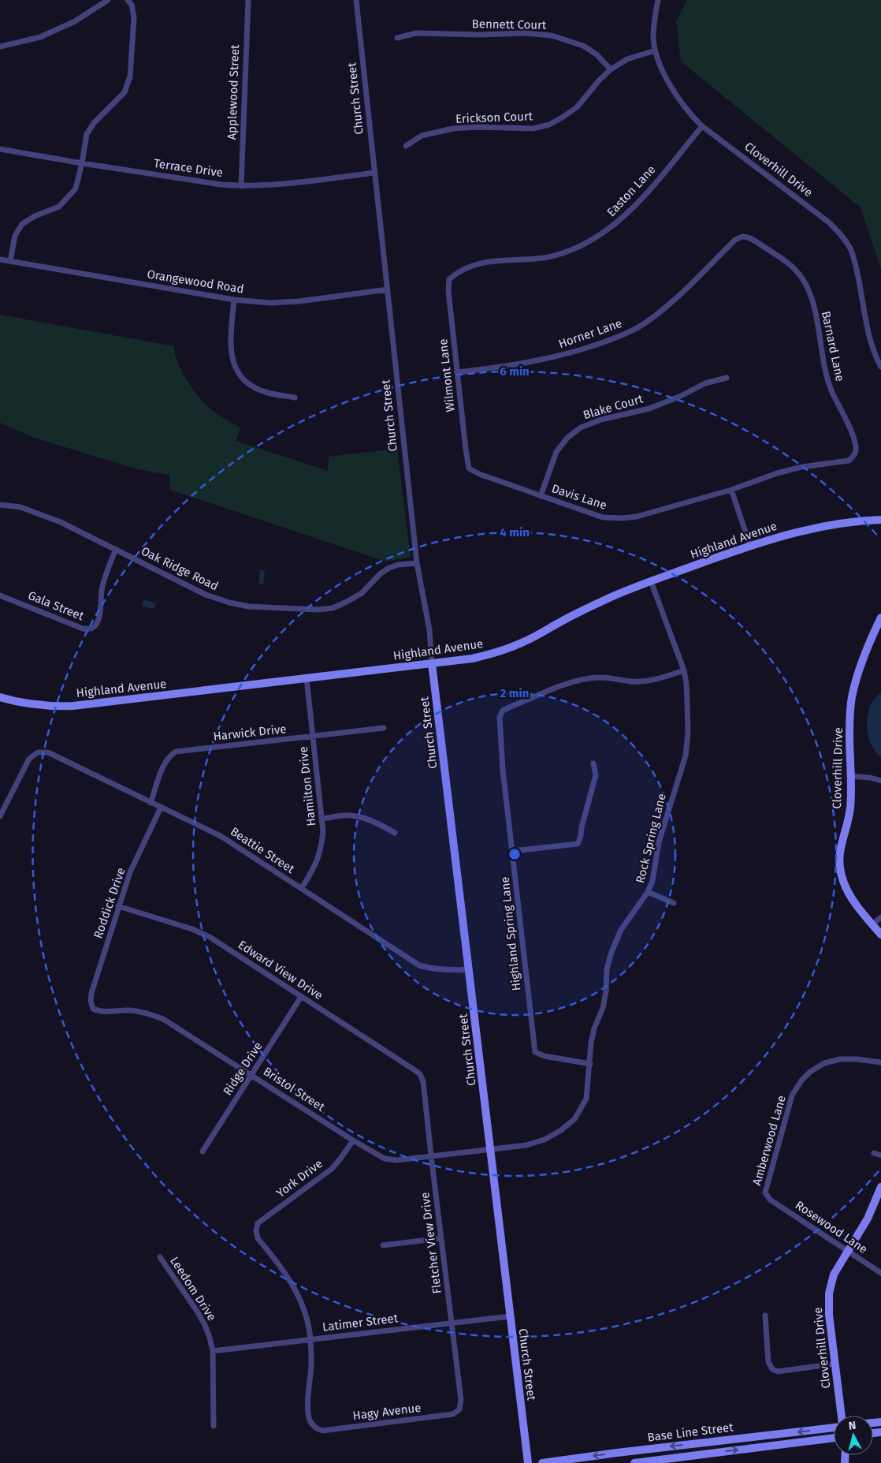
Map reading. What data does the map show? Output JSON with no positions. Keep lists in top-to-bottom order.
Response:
{
  "streets": {
    "main road": [
      "Church Street",
      "Cloverhill Drive",
      "Highland Avenue",
      "Base Line Street"
    ],
    "street": [
      "Bennett Court",
      "Applewood Street",
      "Erickson Court",
      "Terrace Drive",
      "Easton Lane",
      "Orangewood Road",
      "Horner Lane",
      "Barnard Lane",
      "Wilmont Lane",
      "Blake Court",
      "Davis Lane",
      "Oak Ridge Road",
      "Gala Street",
      "Harwick Drive",
      "Hamilton Drive",
      "Rock Spring Lane",
      "Beattie Street",
      "Roddick Drive",
      "Highland Spring Lane",
      "Edward View Drive",
      "Ridge Drive",
      "Bristol Street",
      "Amberwood Lane",
      "York Drive",
      "Rosewood Lane",
      "Fletcher View Drive",
      "Leedom Drive",
      "Latimer Street",
      "Hagy Avenue"
    ]
  },
  "crossings": [
    ["Bennett Court", "Erickson Court"],
    ["Applewood Street", "Terrace Drive"],
    ["Church Street", "Terrace Drive"],
    ["Church Street", "Orangewood Road"],
    ["Church Street", "Highland Avenue"],
    ["Church Street", "Oak Ridge Road"],
    ["Church Street", "Rock Spring Lane"],
    ["Church Street", "Beattie Street"],
    ["Church Street", "Bristol Street"],
    ["Church Street", "Latimer Street"],
    ["Erickson Court", "Cloverhill Drive"],
    ["Cloverhill Drive", "Easton Lane"],
    ["Cloverhill Drive", "Rosewood Lane"],
    ["Easton Lane", "Wilmont Lane"],
    ["Horner Lane", "Barnard Lane"],
    ["Horner Lane", "Wilmont Lane"],
    ["Barnard Lane", "Davis Lane"],
    ["Wilmont Lane", "Davis Lane"],
    ["Blake Court", "Davis Lane"],
    ["Highland Avenue", "Hamilton Drive"],
    ["Highland Avenue", "Rock Spring Lane"],
    ["Oak Ridge Road", "Gala Street"],
    ["Harwick Drive", "Hamilton Drive"],
    ["Harwick Drive", "Beattie Street"],
    ["Hamilton Drive", "Beattie Street"],
    ["Rock Spring Lane", "Highland Spring Lane"],
    ["Rock Spring Lane", "Bristol Street"],
    ["Beattie Street", "Roddick Drive"],
    ["Roddick Drive", "Edward View Drive"],
    ["Roddick Drive", "Bristol Street"],
    ["Edward View Drive", "Ridge Drive"],
    ["Edward View Drive", "Fletcher View Drive"],
    ["Ridge Drive", "Bristol Street"],
    ["Bristol Street", "York Drive"],
    ["Bristol Street", "Fletcher View Drive"],
    ["Amberwood Lane", "Rosewood Lane"],
    ["York Drive", "Latimer Street"],
    ["York Drive", "Hagy Avenue"],
    ["Fletcher View Drive", "Latimer Street"],
    ["Fletcher View Drive", "Hagy Avenue"],
    ["Leedom Drive", "Latimer Street"],
    ["Latimer Street", "Hagy Avenue"]
  ],
  "north": "top",
  "rings": ["6 min", "4 min", "2 min"]
}
